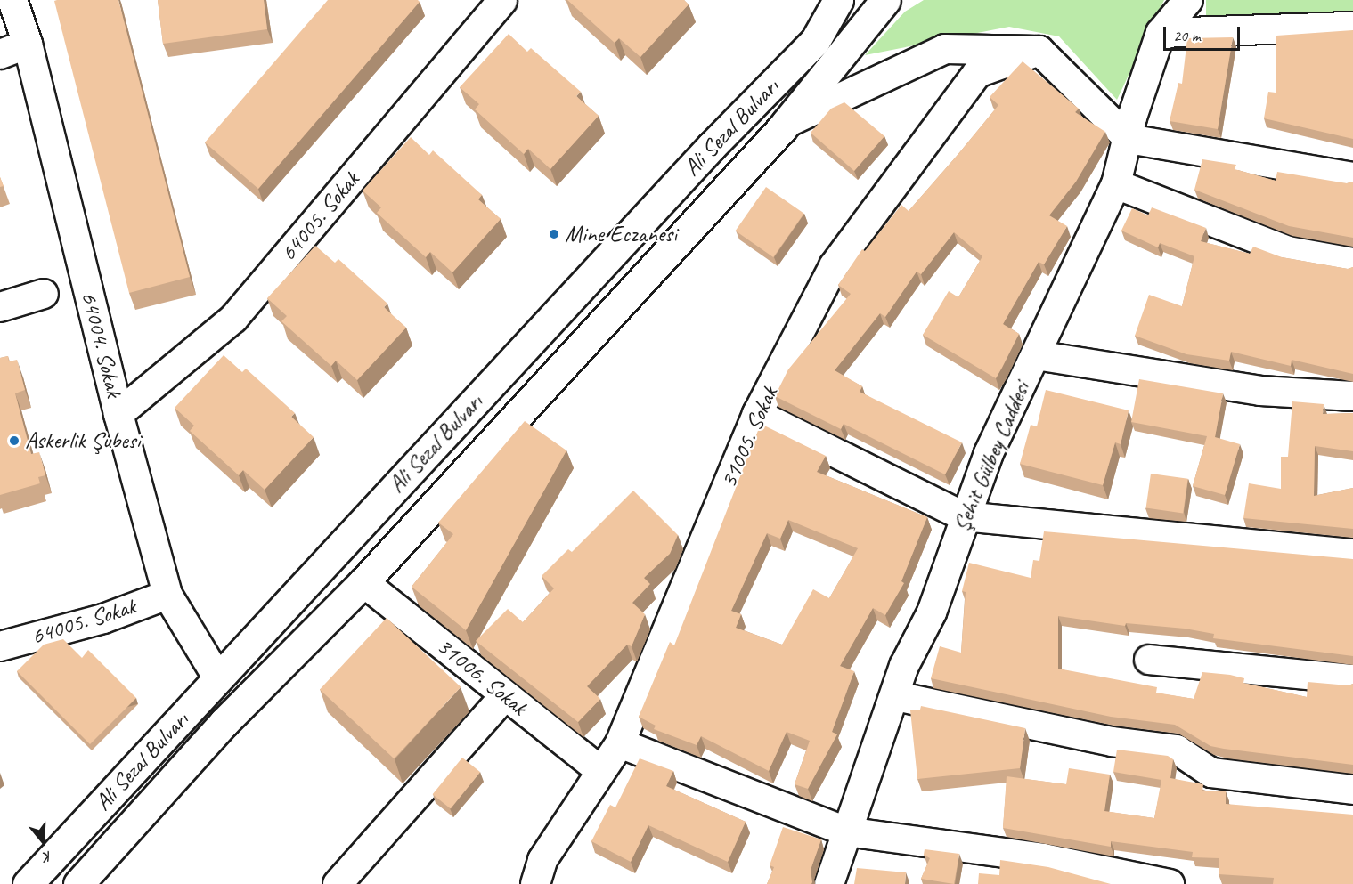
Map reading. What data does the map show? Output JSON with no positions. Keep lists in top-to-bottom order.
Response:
{
  "streets": {
    "main road": ["Ali Sezal Bulvarı"],
    "street": [
      "64005. Sokak",
      "64004. Sokak",
      "31005. Sokak",
      "Şehit Gülbey Caddesi",
      "31006. Sokak"
    ]
  },
  "crossings": [
    ["Ali Sezal Bulvarı", "64004. Sokak"],
    ["Ali Sezal Bulvarı", "31006. Sokak"],
    ["64005. Sokak", "64004. Sokak"],
    ["31005. Sokak", "31006. Sokak"]
  ],
  "places": ["Mine Eczanesi", "Askerlik Şubesi"],
  "scale_bar": "20 m",
  "north": "bottom"
}
